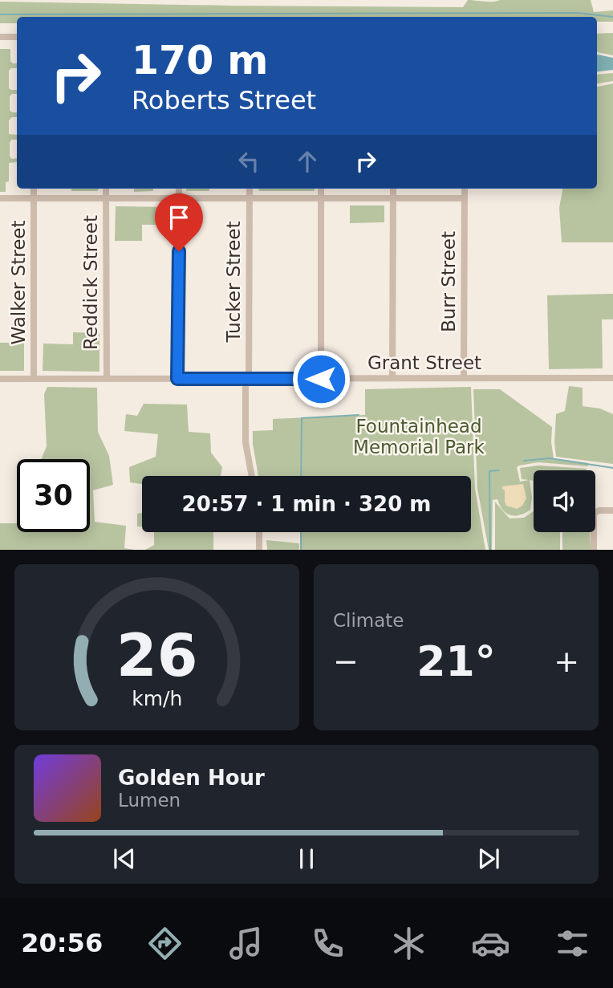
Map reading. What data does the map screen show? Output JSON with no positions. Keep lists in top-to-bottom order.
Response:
{
  "streets": {
    "street": [
      "Tucker Street",
      "Burr Street",
      "Walker Street",
      "Reddick Street",
      "Grant Street"
    ]
  },
  "crossings": [
    ["Tucker Street", "Grant Street"],
    ["Burr Street", "Grant Street"],
    ["Walker Street", "Grant Street"],
    ["Reddick Street", "Grant Street"]
  ],
  "parks": ["Fountainhead Memorial Park"],
  "page": {
    "turn": ["170 m", "Roberts Street"],
    "limit": "30",
    "trip": "20:57 · 1 min · 320 m",
    "tile": "Climate",
    "heat": ["−", "21°", "+"],
    "song": ["Golden Hour", "Lumen"],
    "tabs": "20:56",
    "gauge": ["26", "km/h"]
  }
}
